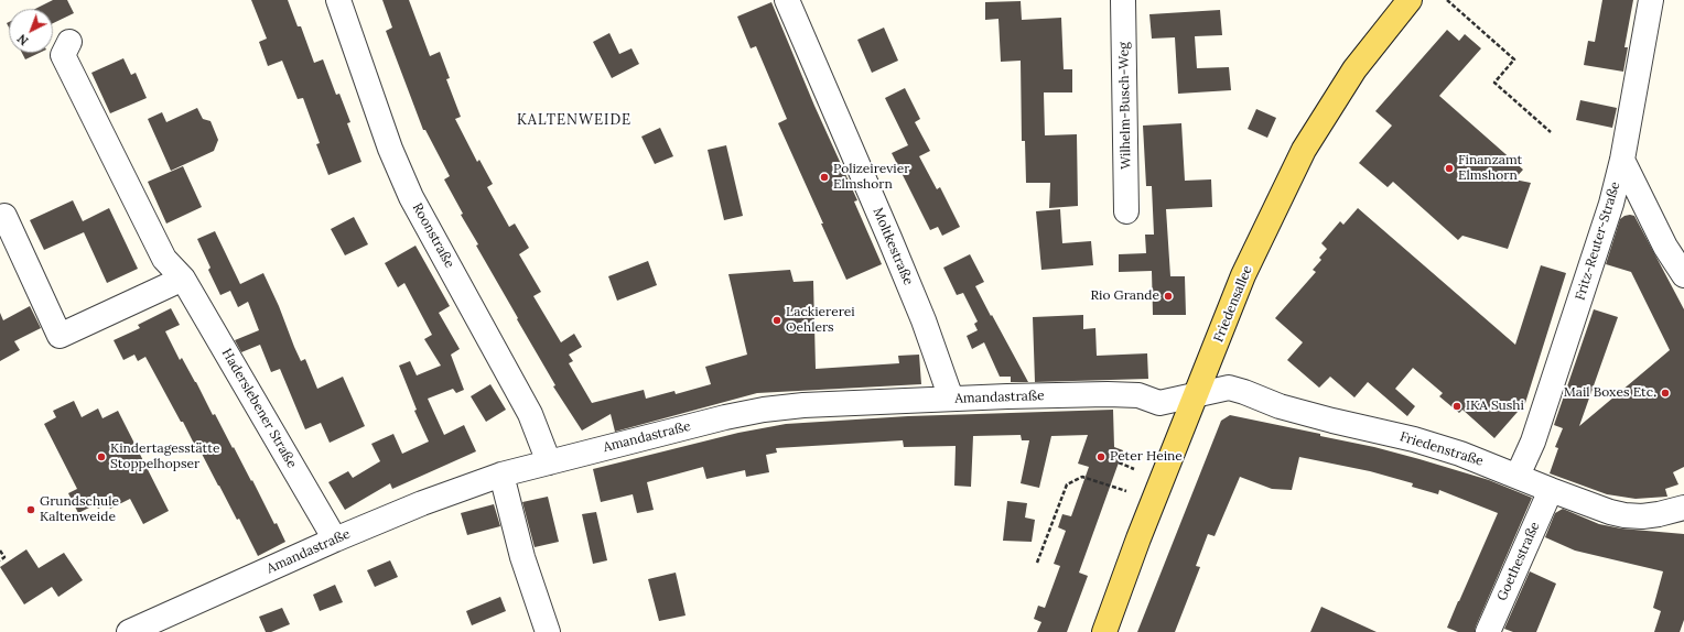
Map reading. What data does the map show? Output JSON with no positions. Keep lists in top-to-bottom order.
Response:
{
  "streets": {
    "main road": ["Friedensallee"],
    "street": [
      "Wilhelm-Busch-Weg",
      "Roonstraße",
      "Fritz-Reuter-Straße",
      "Moltkestraße",
      "Amandastraße",
      "Haderslebener Straße",
      "Friedenstraße",
      "Goethestraße"
    ]
  },
  "crossings": [
    ["Roonstraße", "Amandastraße"],
    ["Fritz-Reuter-Straße", "Friedenstraße"],
    ["Moltkestraße", "Amandastraße"],
    ["Friedensallee", "Amandastraße"],
    ["Friedensallee", "Friedenstraße"],
    ["Amandastraße", "Haderslebener Straße"],
    ["Amandastraße", "Friedenstraße"],
    ["Friedenstraße", "Goethestraße"]
  ],
  "districts": ["KALTENWEIDE"],
  "places": [
    "Finanzamt Elmshorn",
    "Polizeirevier Elmshorn",
    "Rio Grande",
    "Lackiererei Oehlers",
    "Mail Boxes Etc.",
    "IKA Sushi",
    "Kindertagesstätte Stoppelhopser",
    "Peter Heine",
    "Grundschule Kaltenweide"
  ],
  "north": "bottom left"
}
